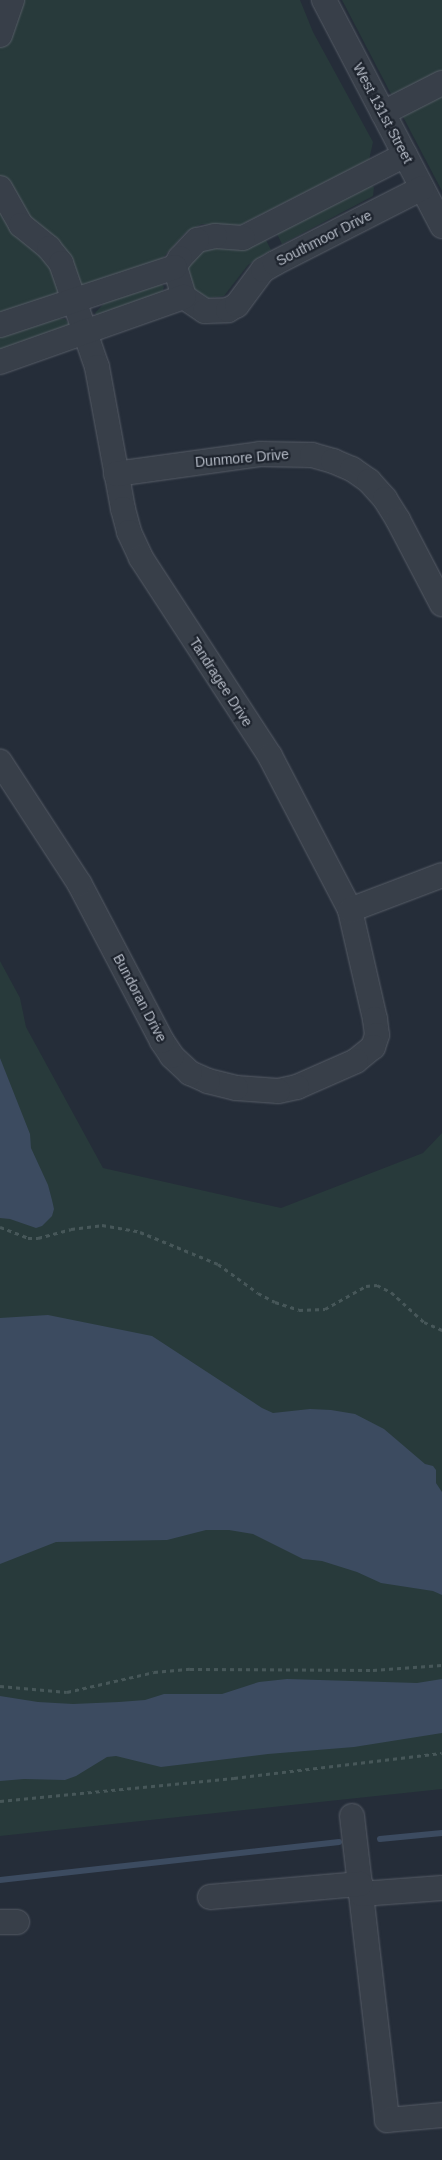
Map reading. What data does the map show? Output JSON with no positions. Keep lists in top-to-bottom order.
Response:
{
  "streets": {
    "street": [
      "West 131st Street",
      "Southmoor Drive",
      "Dunmore Drive",
      "Tandragee Drive",
      "Bundoran Drive"
    ]
  },
  "crossings": [
    ["West 131st Street", "Southmoor Drive"],
    ["Dunmore Drive", "Tandragee Drive"],
    ["Tandragee Drive", "Bundoran Drive"]
  ]
}
